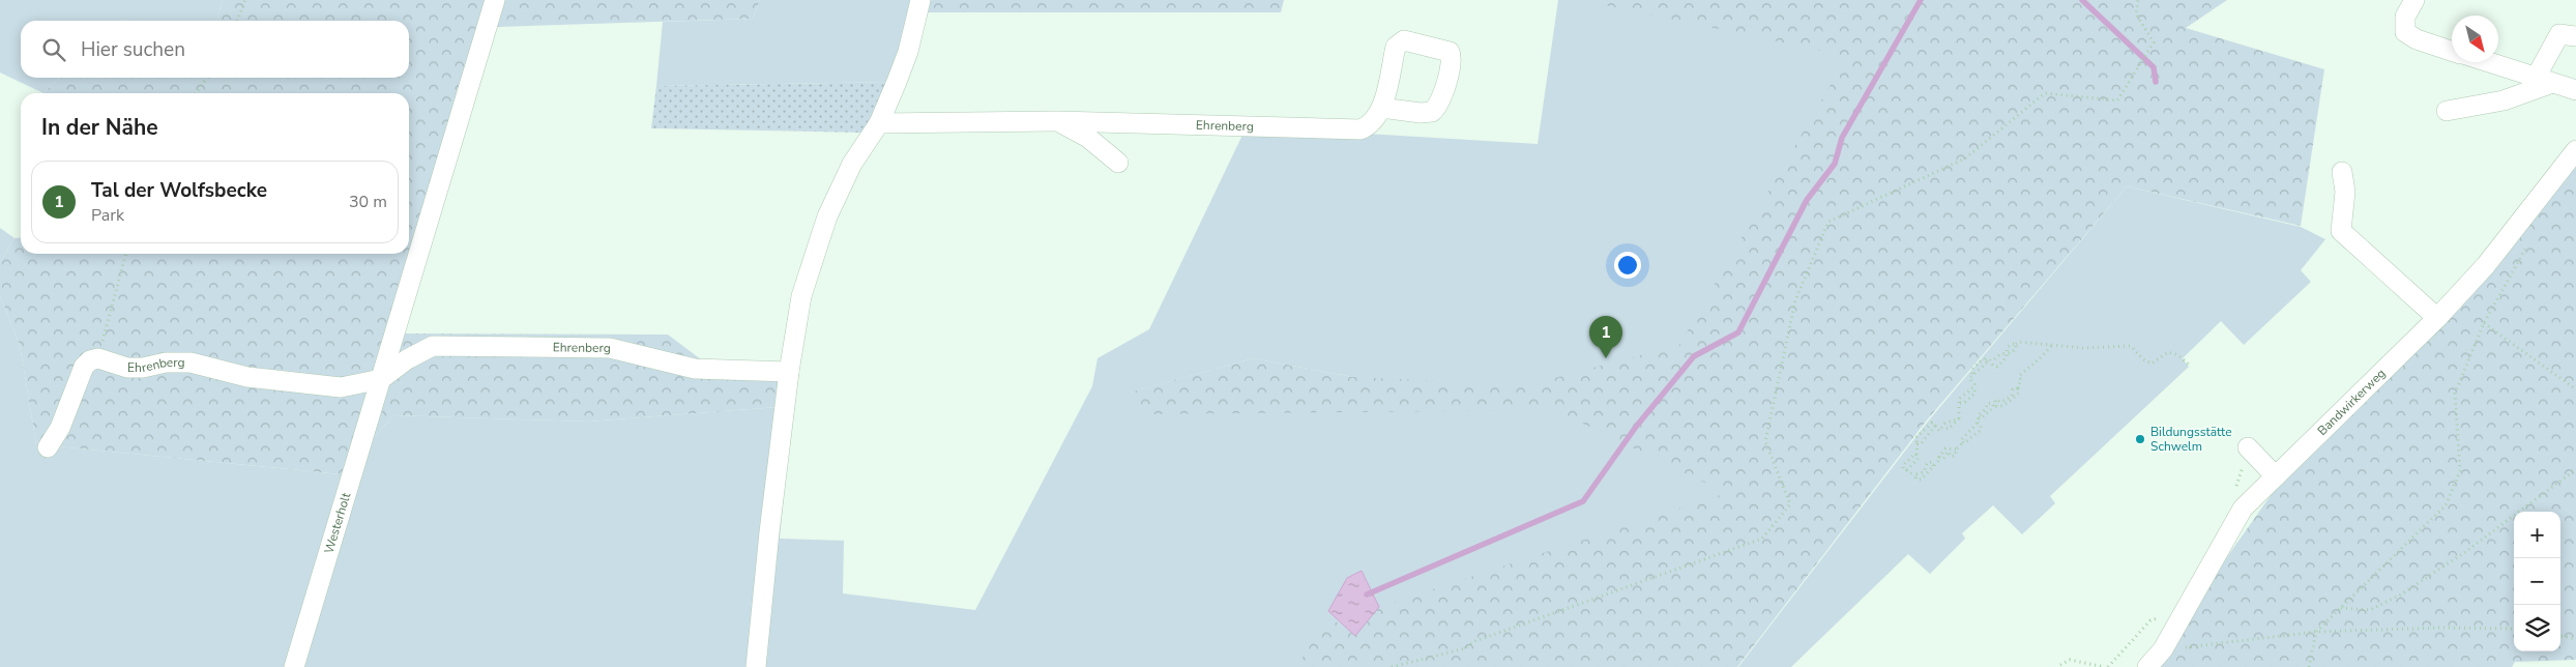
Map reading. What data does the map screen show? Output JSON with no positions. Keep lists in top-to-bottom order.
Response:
{
  "streets": {
    "street": ["Ehrenberg", "Bandwirkerweg", "Westerholt"]
  },
  "crossings": [
    ["Ehrenberg", "Westerholt"]
  ],
  "places": ["Bildungsstätte Schwelm"],
  "north": "bottom right",
  "page": {
    "search": "Hier suchen",
    "heading": "In der Nähe",
    "list": [
      {
        "mark": "1",
        "name": "Tal der Wolfsbecke",
        "note": "Park",
        "value": "30 m"
      }
    ],
    "pins": "1",
    "map_buttons": ["+", "−"]
  }
}
